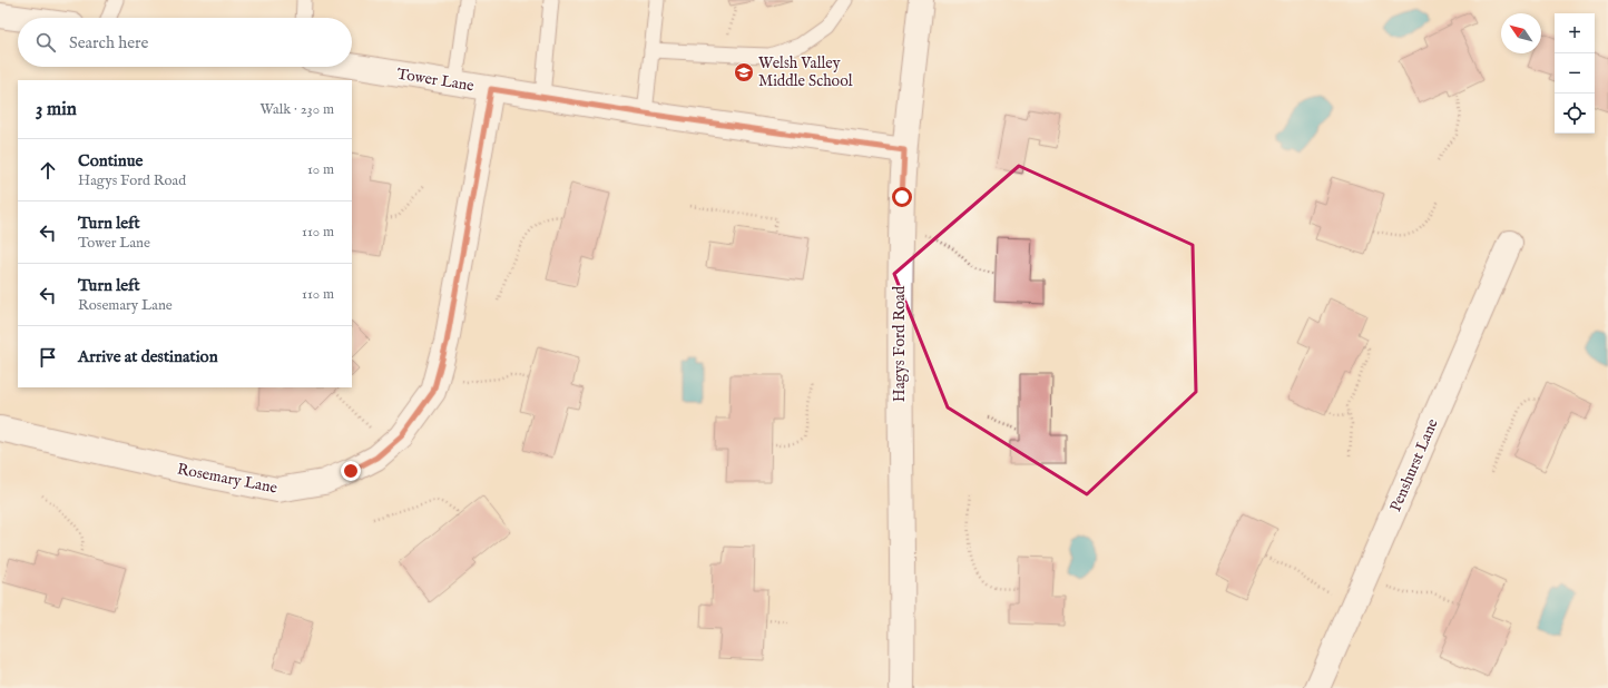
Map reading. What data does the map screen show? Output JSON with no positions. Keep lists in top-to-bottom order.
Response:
{
  "streets": {
    "street": [
      "Tower Lane",
      "Hagys Ford Road",
      "Penshurst Lane",
      "Rosemary Lane"
    ]
  },
  "crossings": [
    ["Tower Lane", "Hagys Ford Road"],
    ["Tower Lane", "Rosemary Lane"]
  ],
  "places": {
    "school or university": ["Welsh Valley Middle School"]
  },
  "north": "top left",
  "page": {
    "map_buttons": ["+", "−"],
    "search": "Search here",
    "heading": ["3 min", "Walk · 230 m"],
    "list": [
      ["Continue", "Hagys Ford Road", "10 m"],
      ["Turn left", "Tower Lane", "110 m"],
      ["Turn left", "Rosemary Lane", "110 m"],
      "Arrive at destination"
    ]
  }
}
